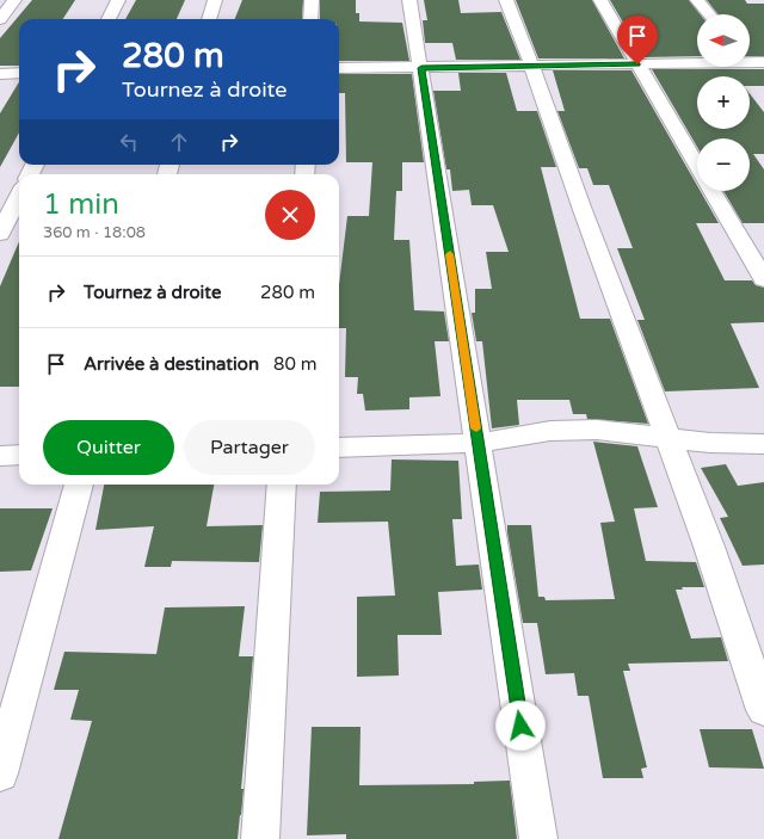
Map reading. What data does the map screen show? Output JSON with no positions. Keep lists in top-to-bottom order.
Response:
{
  "north": "left",
  "page": {
    "map_buttons": ["+", "−"],
    "turn": ["280 m", "Tournez à droite"],
    "heading": ["1 min", "360 m · 18:08"],
    "list": [
      {
        "name": "Tournez à droite",
        "value": "280 m"
      },
      {
        "name": "Arrivée à destination",
        "value": "80 m"
      }
    ],
    "buttons": ["Quitter", "Partager"]
  }
}
